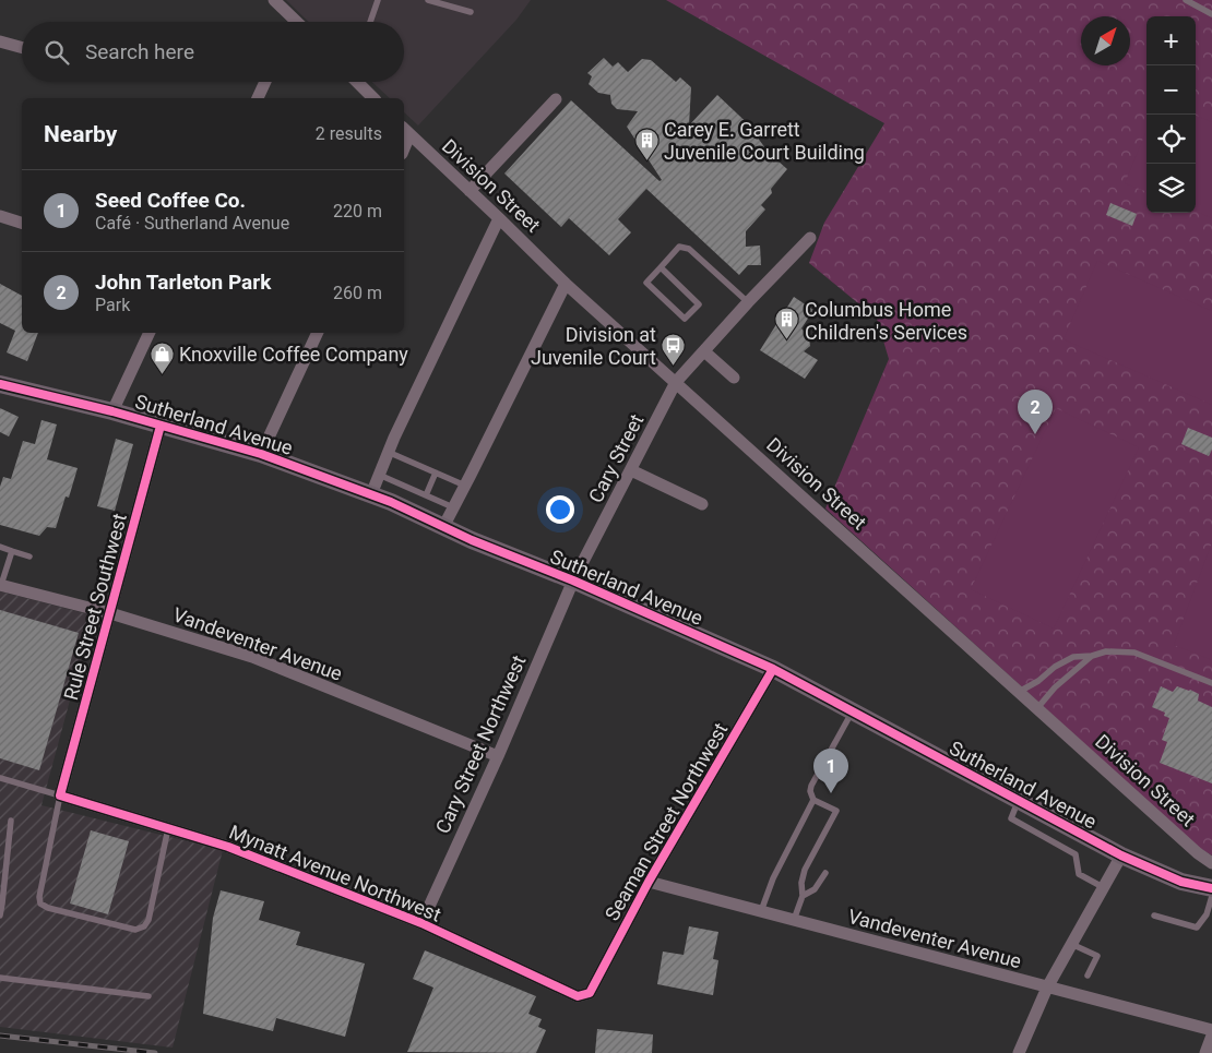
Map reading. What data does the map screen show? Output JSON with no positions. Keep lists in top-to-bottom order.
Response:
{
  "streets": {
    "street": [
      "Division Street",
      "Sutherland Avenue",
      "Cary Street",
      "Rule Street Southwest",
      "Vandeventer Avenue",
      "Cary Street Northwest",
      "Seaman Street Northwest",
      "Mynatt Avenue Northwest"
    ]
  },
  "crossings": [
    ["Division Street", "Cary Street"],
    ["Sutherland Avenue", "Cary Street"],
    ["Sutherland Avenue", "Rule Street Southwest"],
    ["Sutherland Avenue", "Cary Street Northwest"],
    ["Sutherland Avenue", "Seaman Street Northwest"],
    ["Cary Street", "Cary Street Northwest"],
    ["Rule Street Southwest", "Vandeventer Avenue"],
    ["Rule Street Southwest", "Mynatt Avenue Northwest"],
    ["Vandeventer Avenue", "Cary Street Northwest"],
    ["Vandeventer Avenue", "Seaman Street Northwest"],
    ["Cary Street Northwest", "Mynatt Avenue Northwest"],
    ["Seaman Street Northwest", "Mynatt Avenue Northwest"]
  ],
  "places": {
    "building": ["Carey E. Garrett Juvenile Court Building", "Columbus Home Children's Services"],
    "bus stop": ["Division at Juvenile Court"],
    "shop": ["Knoxville Coffee Company"]
  },
  "north": "top right",
  "page": {
    "map_buttons": ["+", "−"],
    "search": "Search here",
    "heading": ["Nearby", "2 results"],
    "list": [
      {
        "mark": "1",
        "name": "Seed Coffee Co.",
        "note": "Café · Sutherland Avenue",
        "value": "220 m"
      },
      {
        "mark": "2",
        "name": "John Tarleton Park",
        "note": "Park",
        "value": "260 m"
      }
    ],
    "pins": ["2", "1"]
  }
}
